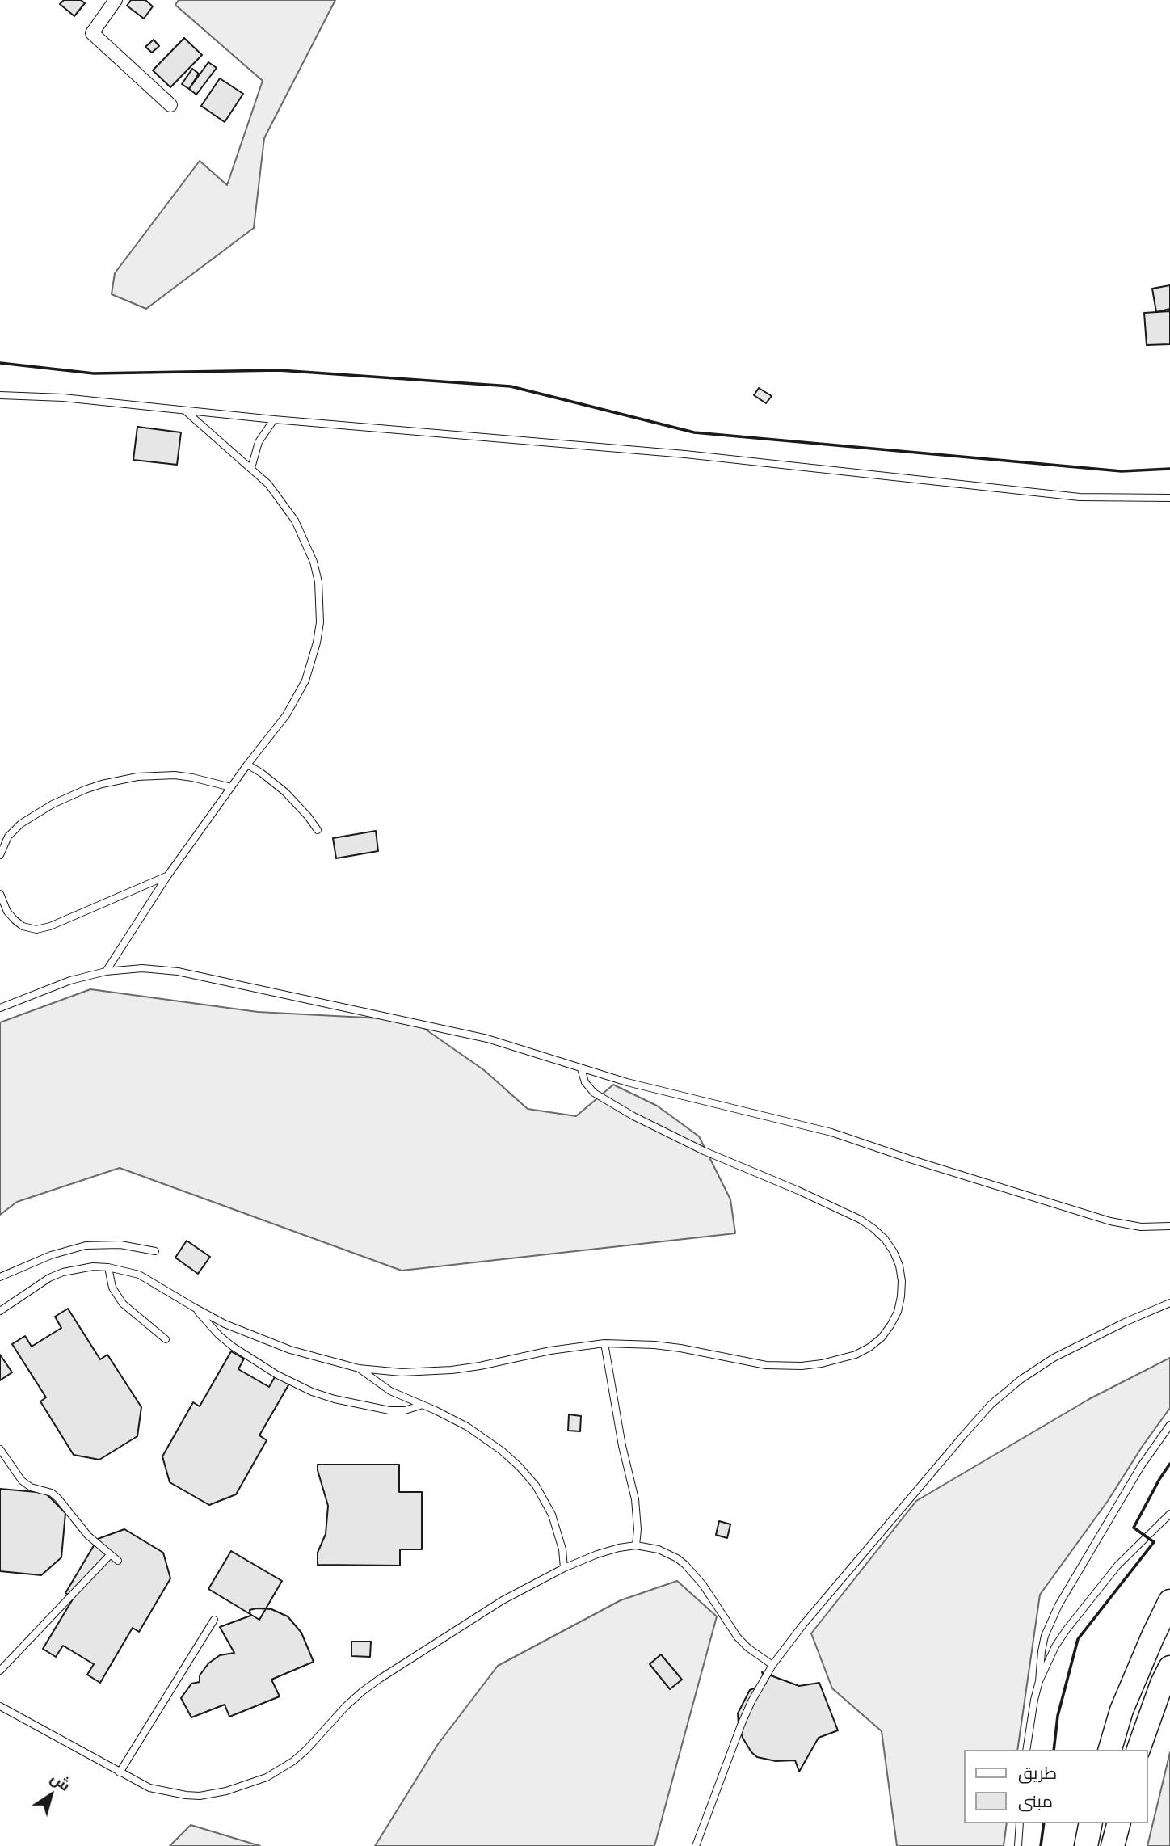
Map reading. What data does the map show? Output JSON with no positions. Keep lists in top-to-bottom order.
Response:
{
  "legend": ["طريق", "مبنى"],
  "north": "top right"
}
